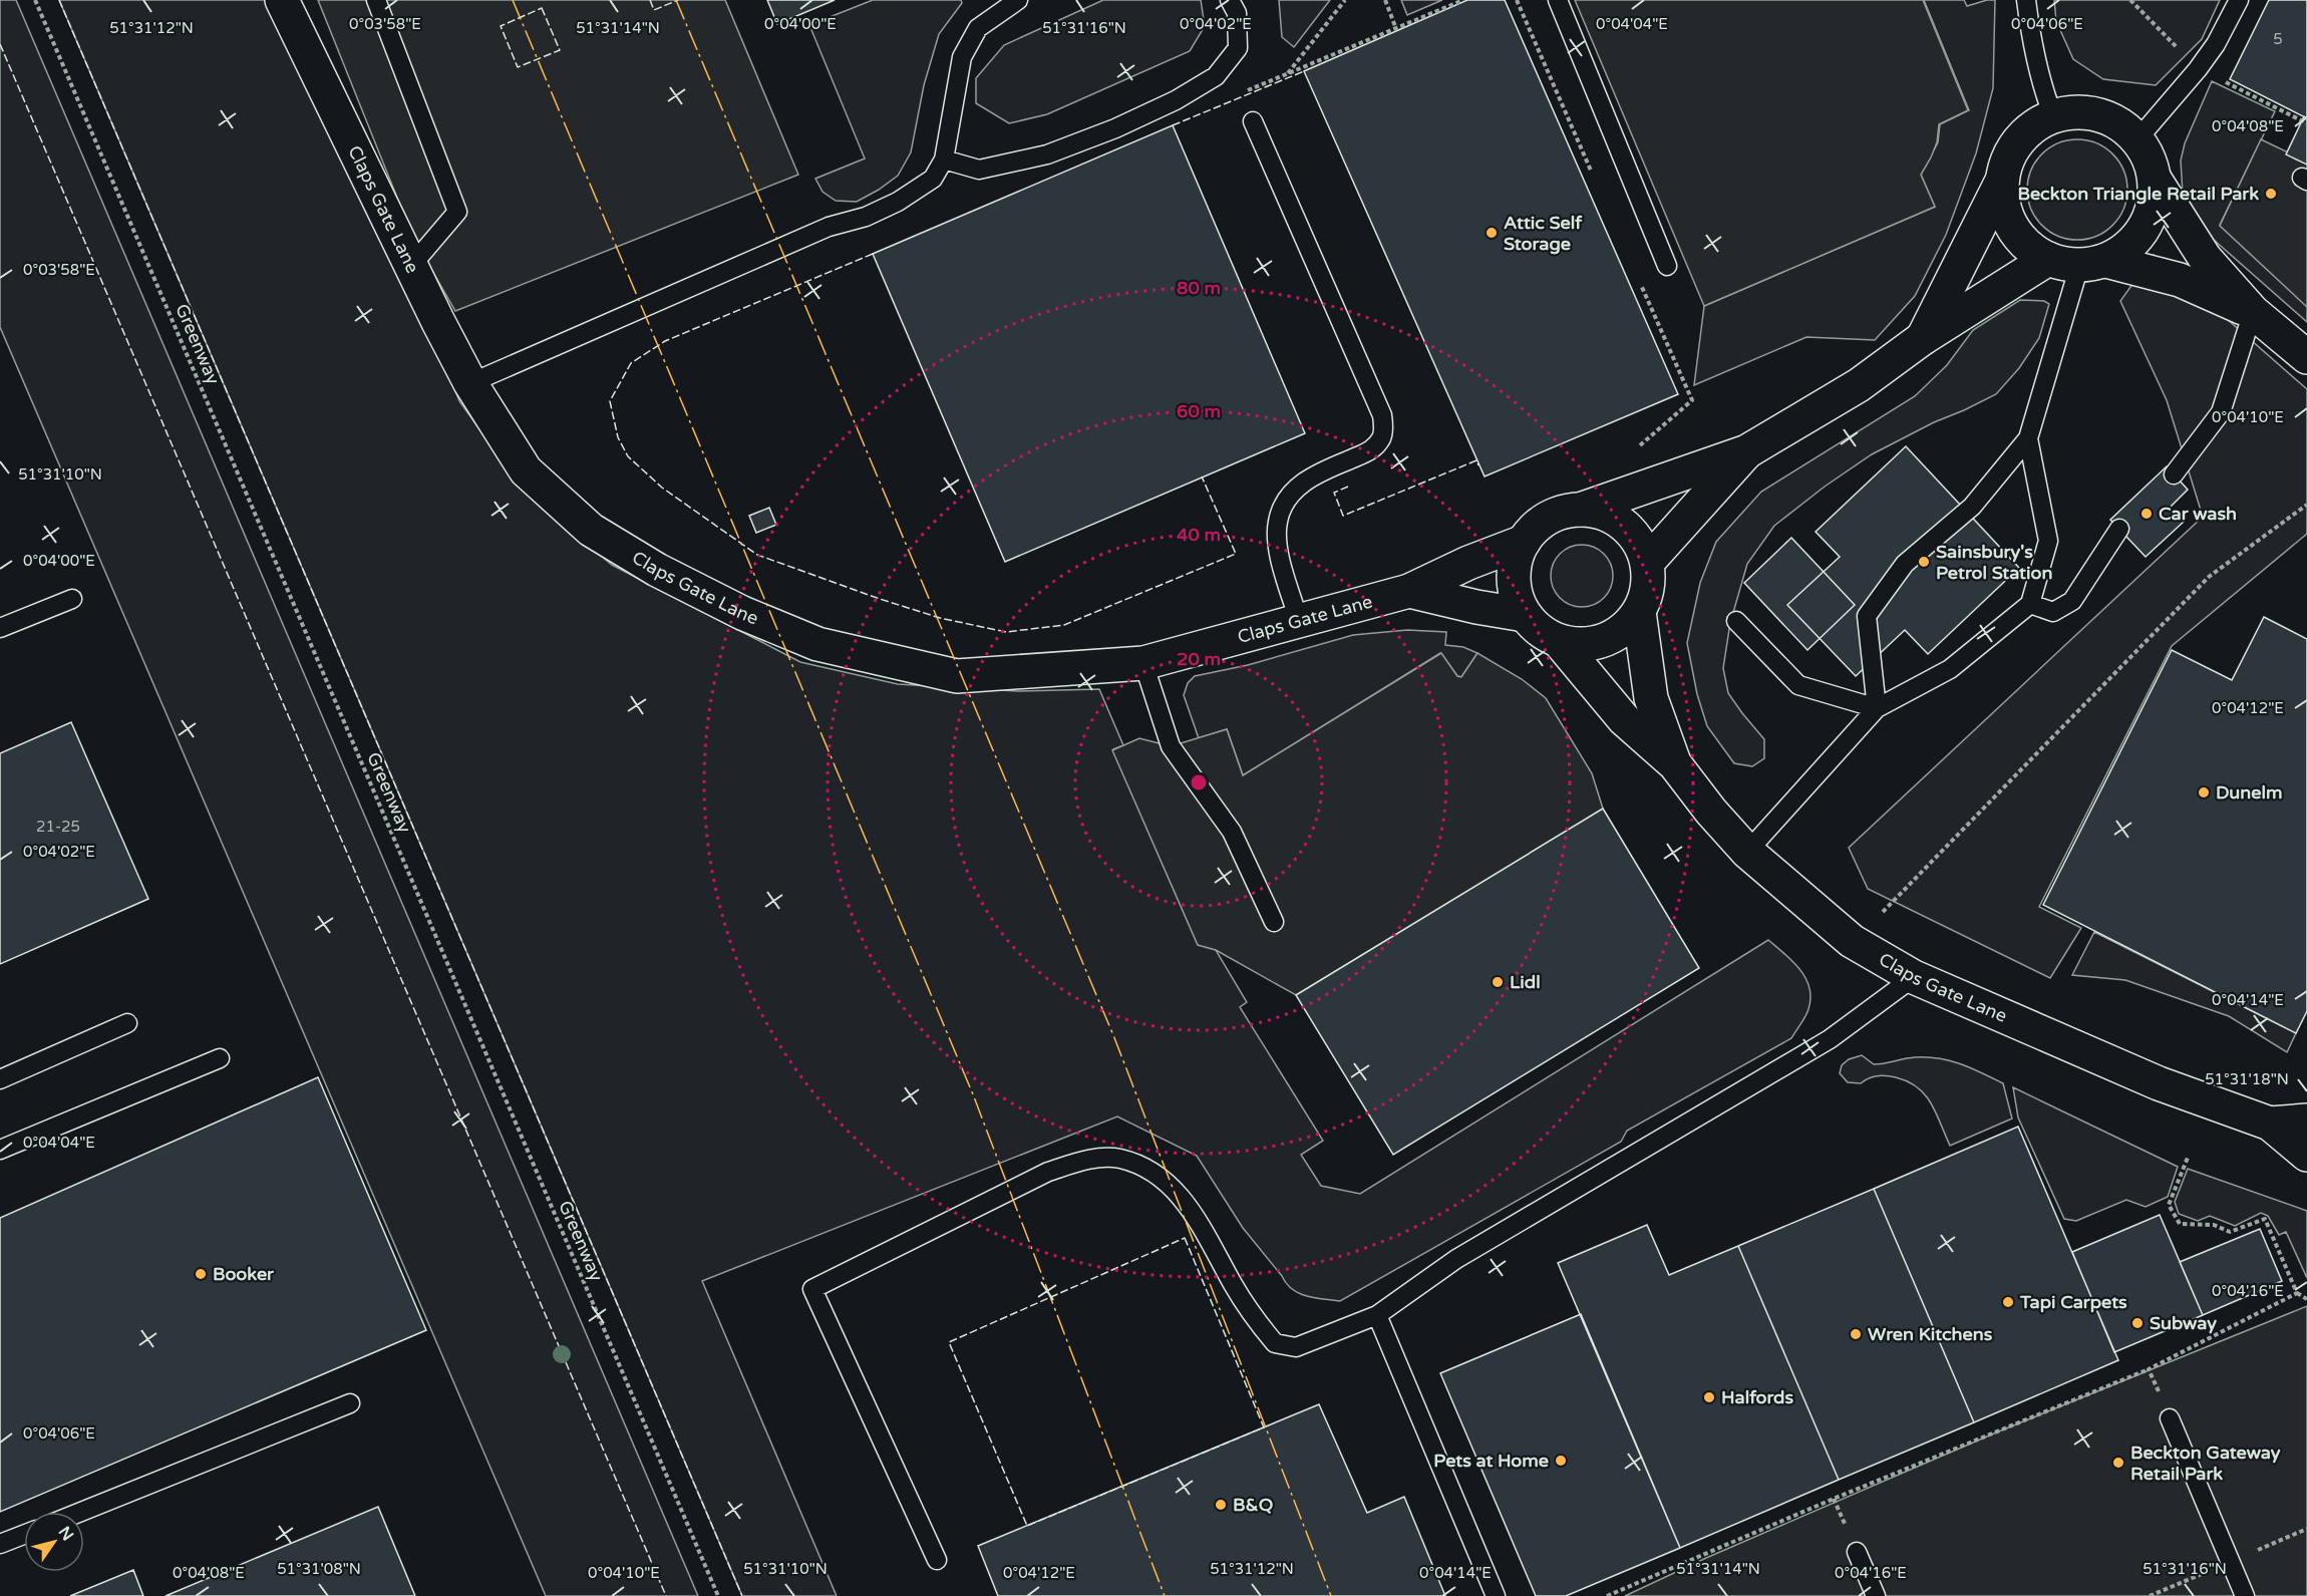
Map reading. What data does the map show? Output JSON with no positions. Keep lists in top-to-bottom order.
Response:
{
  "streets": {
    "street": ["Claps Gate Lane"],
    "path": ["Greenway"]
  },
  "places": [
    "Beckton Triangle Retail Park",
    "Attic Self Storage",
    "Car wash",
    "Sainsbury's Petrol Station",
    "Dunelm",
    "Lidl",
    "Booker",
    "Tapi Carpets",
    "Subway",
    "Wren Kitchens",
    "Halfords",
    "Pets at Home",
    "Beckton Gateway Retail Park",
    "B&Q"
  ],
  "house_numbers": ["5", "21-25"],
  "north": "top right",
  "coordinates": [
    "0°03'58\"E",
    "0°04'00\"E",
    "0°04'02\"E",
    "0°04'04\"E",
    "0°04'06\"E",
    "51°31'12\"N",
    "51°31'14\"N",
    "51°31'16\"N",
    "0°04'08\"E",
    "0°04'10\"E",
    "51°31'10\"N",
    "0°04'12\"E",
    "0°04'14\"E",
    "51°31'18\"N",
    "0°04'16\"E",
    "51°31'08\"N"
  ],
  "rings": [
    "80 m",
    "60 m",
    "40 m",
    "20 m"
  ]
}
